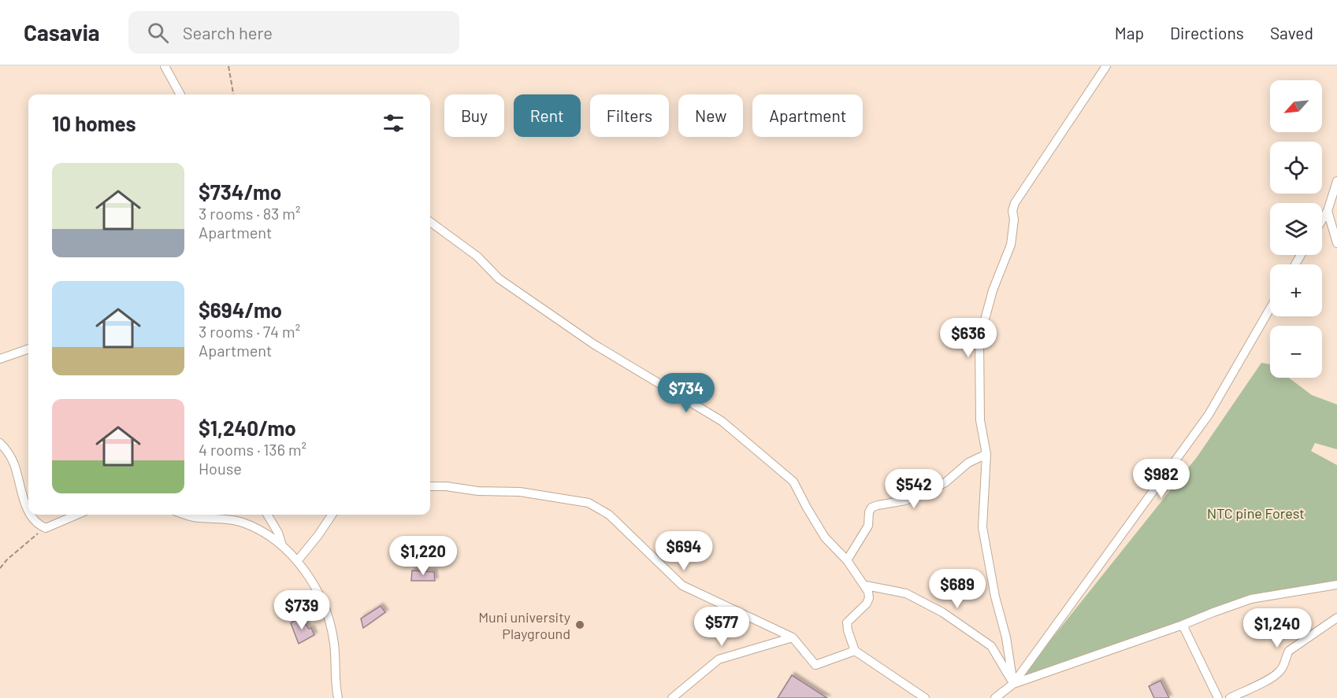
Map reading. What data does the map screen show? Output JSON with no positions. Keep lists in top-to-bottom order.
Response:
{
  "parks": ["NTC pine Forest"],
  "places": ["Muni university Playground"],
  "north": "bottom left",
  "page": {
    "header": "Casavia",
    "search": "Search here",
    "nav": ["Map", "Directions", "Saved"],
    "map_buttons": ["+", "−"],
    "chip": [
      "Buy",
      "Rent",
      "Filters",
      "New",
      "Apartment"
    ],
    "heading": "10 homes",
    "list": [
      {
        "name": "$734/mo",
        "note": "3 rooms · 83 m² · Apartment"
      },
      {
        "name": "$694/mo",
        "note": "3 rooms · 74 m² · Apartment"
      },
      {
        "name": "$1,240/mo",
        "note": "4 rooms · 136 m² · House"
      }
    ],
    "price": [
      "$636",
      "$734",
      "$982",
      "$542",
      "$694",
      "$1,220",
      "$689",
      "$739",
      "$577",
      "$1,240"
    ]
  }
}
